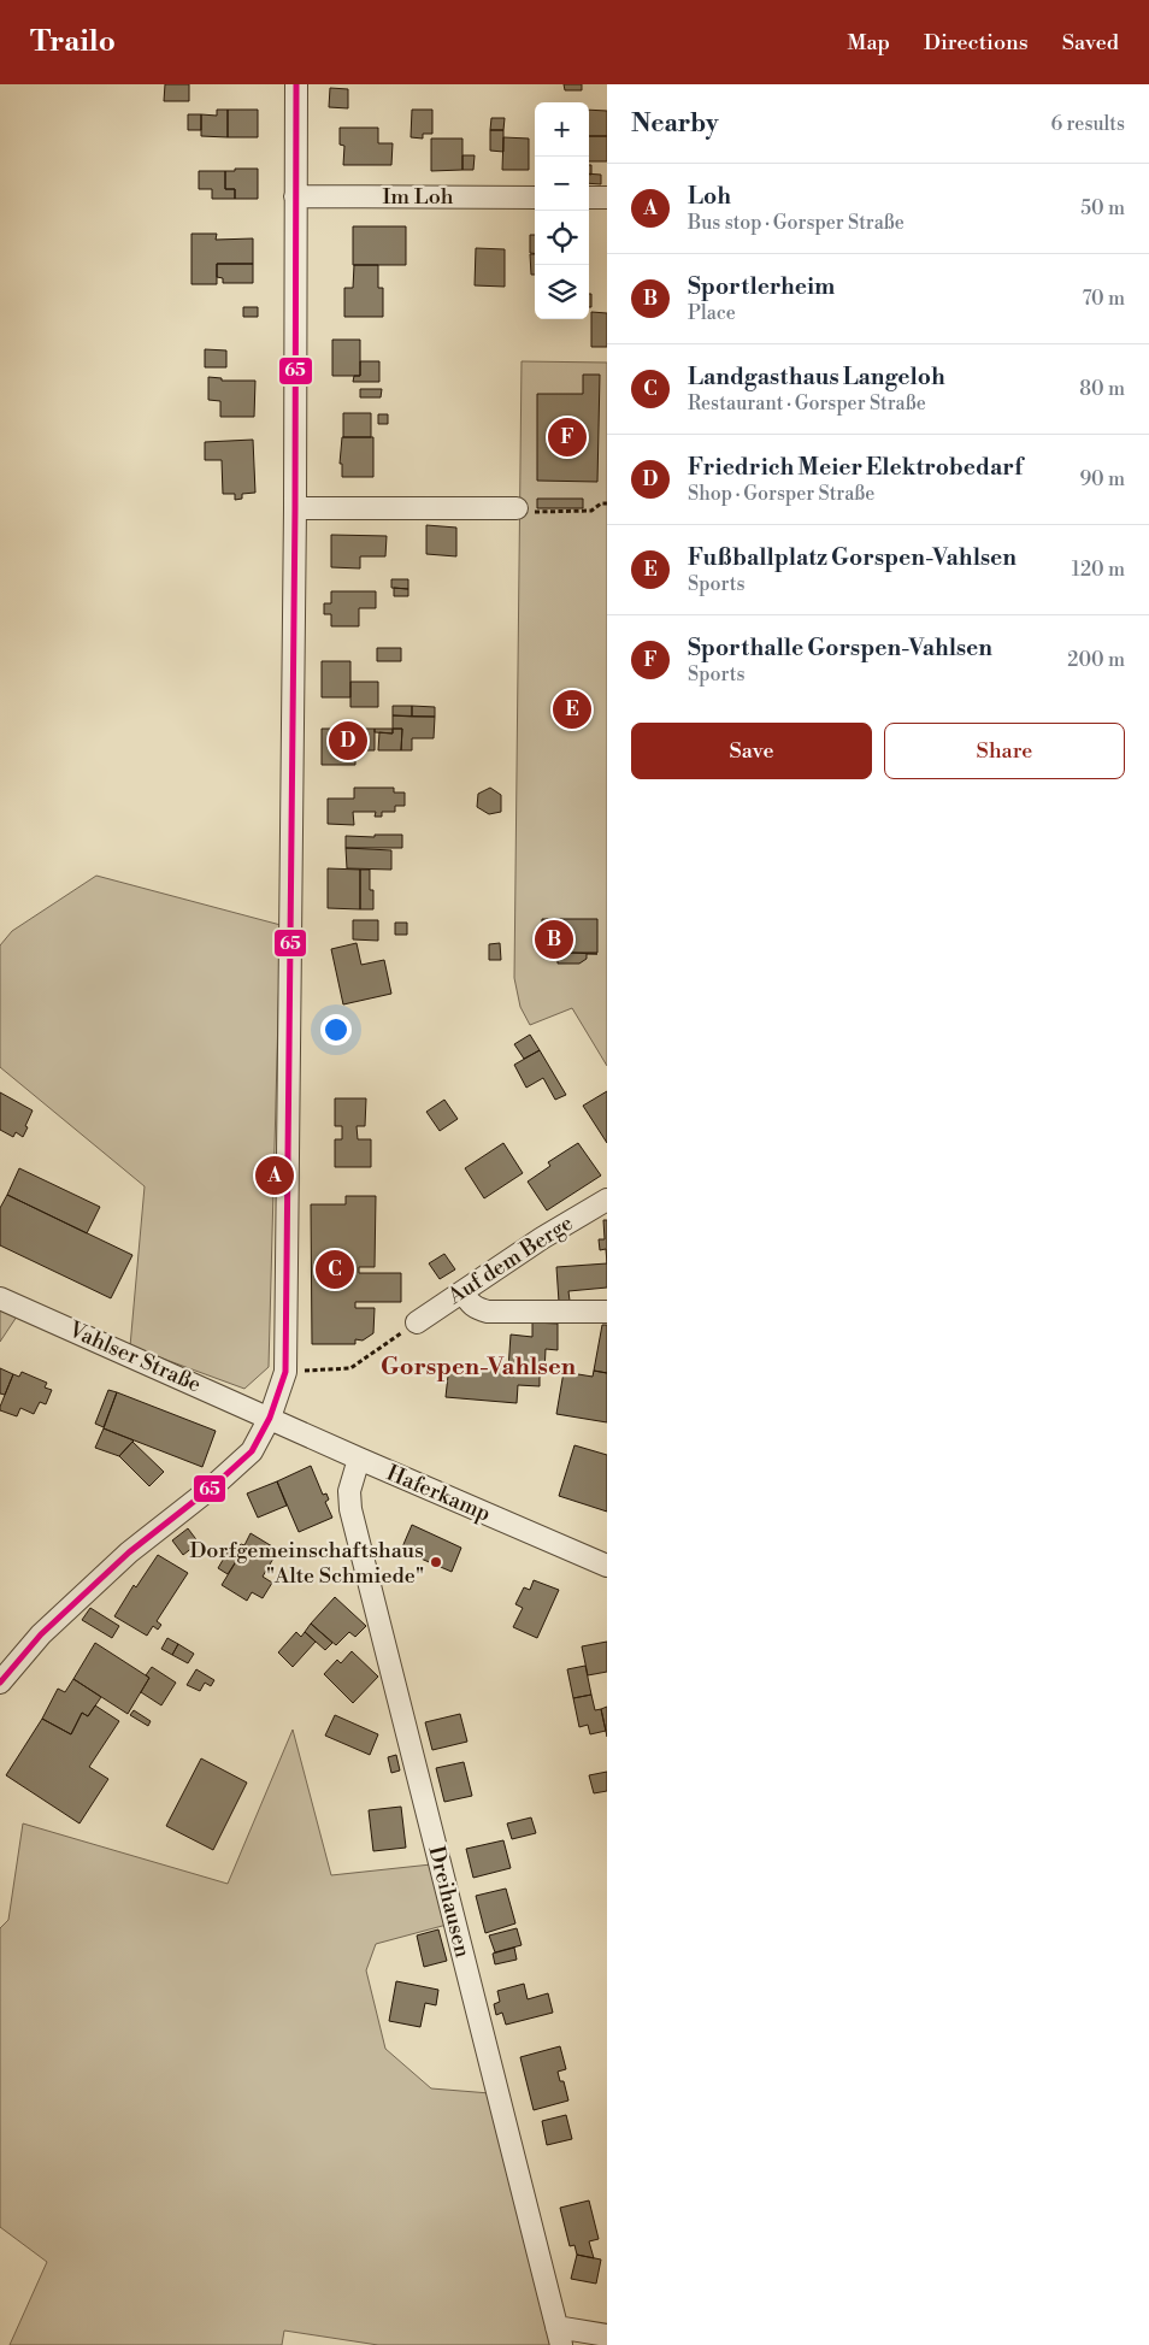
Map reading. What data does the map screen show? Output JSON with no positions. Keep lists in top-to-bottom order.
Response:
{
  "streets": {
    "street": [
      "Im Loh",
      "Auf dem Berge",
      "Vahlser Straße",
      "Haferkamp",
      "Dreihausen"
    ]
  },
  "crossings": [
    ["Vahlser Straße", "Haferkamp"],
    ["Haferkamp", "Dreihausen"]
  ],
  "districts": ["Gorspen-Vahlsen"],
  "places": ["Dorfgemeinschaftshaus \"Alte Schmiede\""],
  "lines": ["transit line 65"],
  "page": {
    "header": "Trailo",
    "nav": ["Map", "Directions", "Saved"],
    "heading": ["Nearby", "6 results"],
    "map_buttons": ["+", "−"],
    "list": [
      {
        "mark": "A",
        "name": "Loh",
        "note": "Bus stop · Gorsper Straße",
        "value": "50 m"
      },
      {
        "mark": "B",
        "name": "Sportlerheim",
        "note": "Place",
        "value": "70 m"
      },
      {
        "mark": "C",
        "name": "Landgasthaus Langeloh",
        "note": "Restaurant · Gorsper Straße",
        "value": "80 m"
      },
      {
        "mark": "D",
        "name": "Friedrich Meier Elektrobedarf",
        "note": "Shop · Gorsper Straße",
        "value": "90 m"
      },
      {
        "mark": "E",
        "name": "Fußballplatz Gorspen-Vahlsen",
        "note": "Sports",
        "value": "120 m"
      },
      {
        "mark": "F",
        "name": "Sporthalle Gorspen-Vahlsen",
        "note": "Sports",
        "value": "200 m"
      }
    ],
    "pins": [
      "F",
      "E",
      "D",
      "B",
      "A",
      "C"
    ],
    "buttons": ["Save", "Share"]
  }
}
